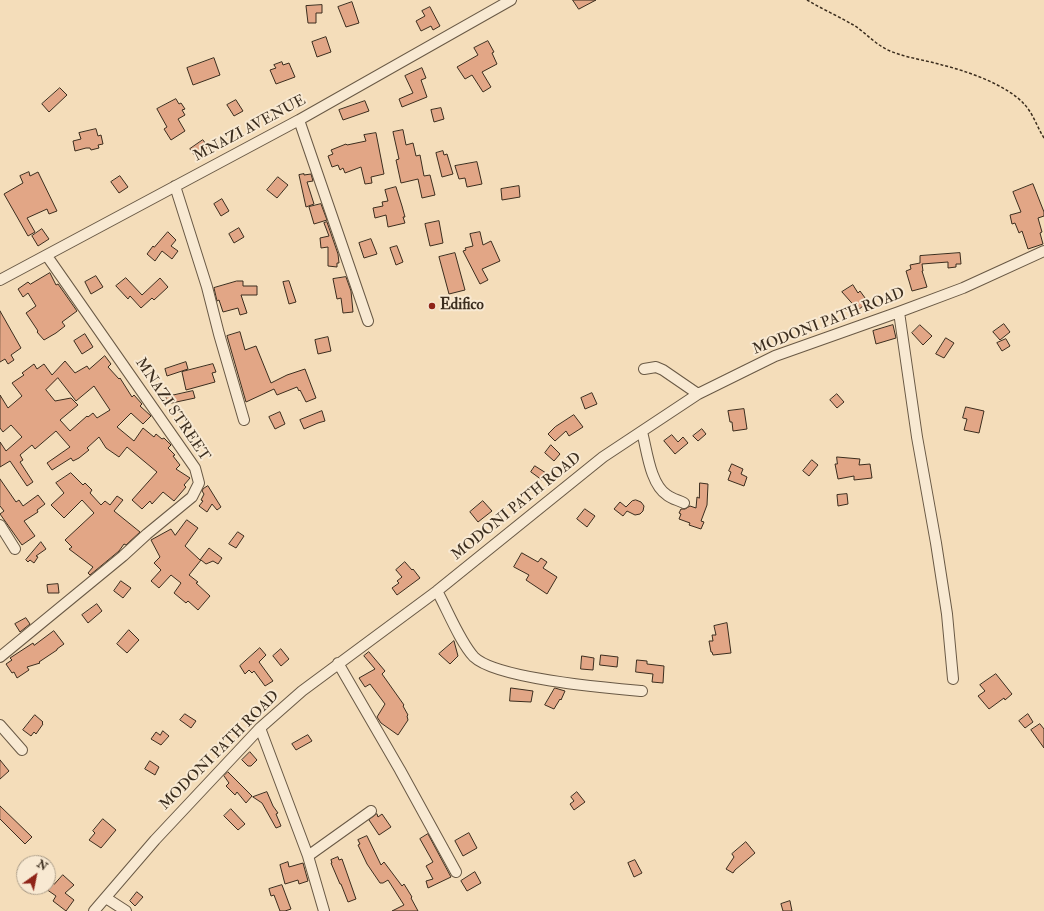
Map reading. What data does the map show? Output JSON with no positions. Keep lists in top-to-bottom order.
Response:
{
  "streets": {
    "street": ["MNAZI AVENUE", "MODONI PATH ROAD", "MNAZI STREET"]
  },
  "crossings": [
    ["MNAZI AVENUE", "MNAZI STREET"]
  ],
  "places": ["Edifico"],
  "north": "top right"
}
